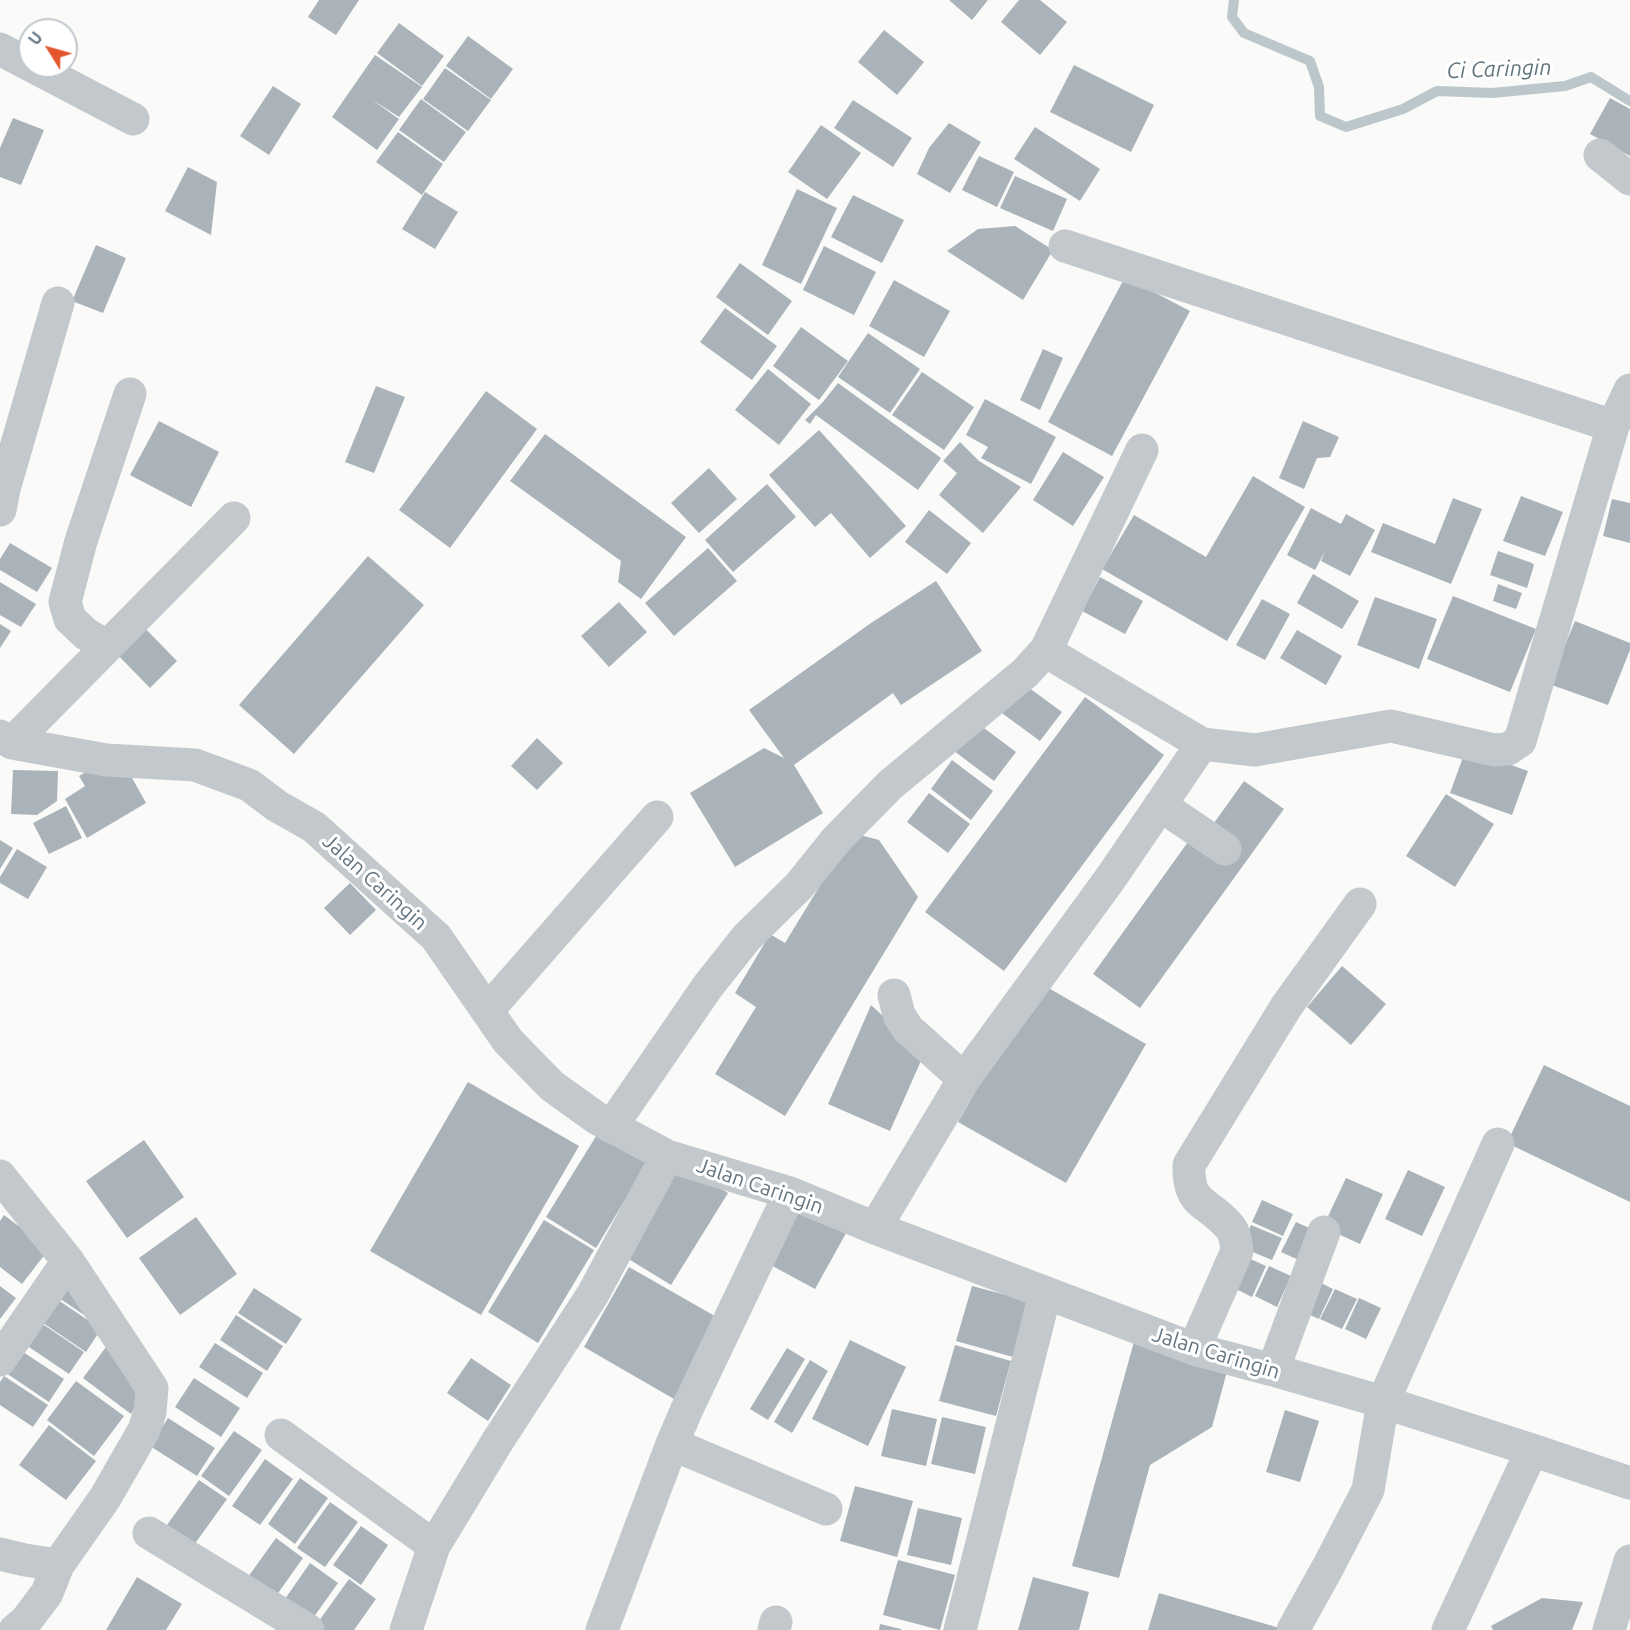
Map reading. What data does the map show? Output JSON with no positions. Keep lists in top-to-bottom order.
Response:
{
  "streets": {
    "street": ["Jalan Caringin"]
  },
  "water": ["Ci Caringin"],
  "north": "top left"
}
